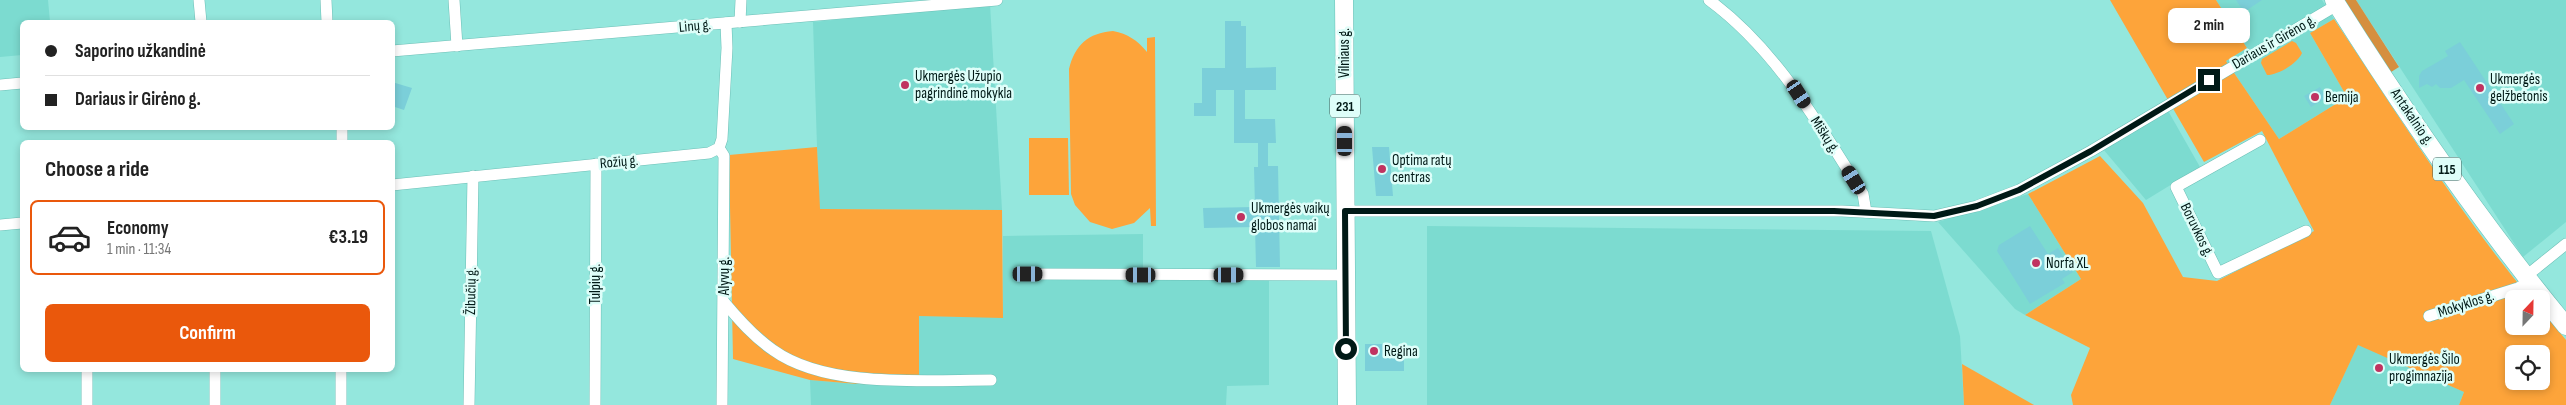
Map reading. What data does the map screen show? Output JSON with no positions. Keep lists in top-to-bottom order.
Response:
{
  "streets": {
    "main road": [
      "Vilniaus g.",
      "231",
      "Antakalnio g.",
      "115"
    ],
    "street": [
      "Linų g.",
      "Dariaus ir Girėno g.",
      "Miškų g.",
      "Rožių g.",
      "Boruvkos g.",
      "Alyvų g.",
      "Tulpių g.",
      "Žibučių g.",
      "Mokyklos g."
    ]
  },
  "crossings": [
    ["Dariaus ir Girėno g.", "Vilniaus g."],
    ["Dariaus ir Girėno g.", "Antakalnio g."],
    ["Dariaus ir Girėno g.", "Miškų g."],
    ["Antakalnio g.", "Mokyklos g."],
    ["Rožių g.", "Alyvų g."],
    ["Rožių g.", "Tulpių g."],
    ["Rožių g.", "Žibučių g."]
  ],
  "places": [
    "Ukmergės Užupio pagrindinė mokykla",
    "Ukmergės gelžbetonis",
    "Bemija",
    "Optima ratų centras",
    "Ukmergės vaikų globos namai",
    "Norfa XL",
    "Regina",
    "Ukmergės Šilo progimnazija"
  ],
  "north": "top",
  "page": {
    "bubble": "2 min",
    "banner": ["Saporino užkandinė", "Dariaus ir Girėno g."],
    "heading": "Choose a ride",
    "list": [
      {
        "name": "Economy",
        "note": "1 min · 11:34",
        "value": "€3.19"
      }
    ],
    "buttons": "Confirm"
  }
}
